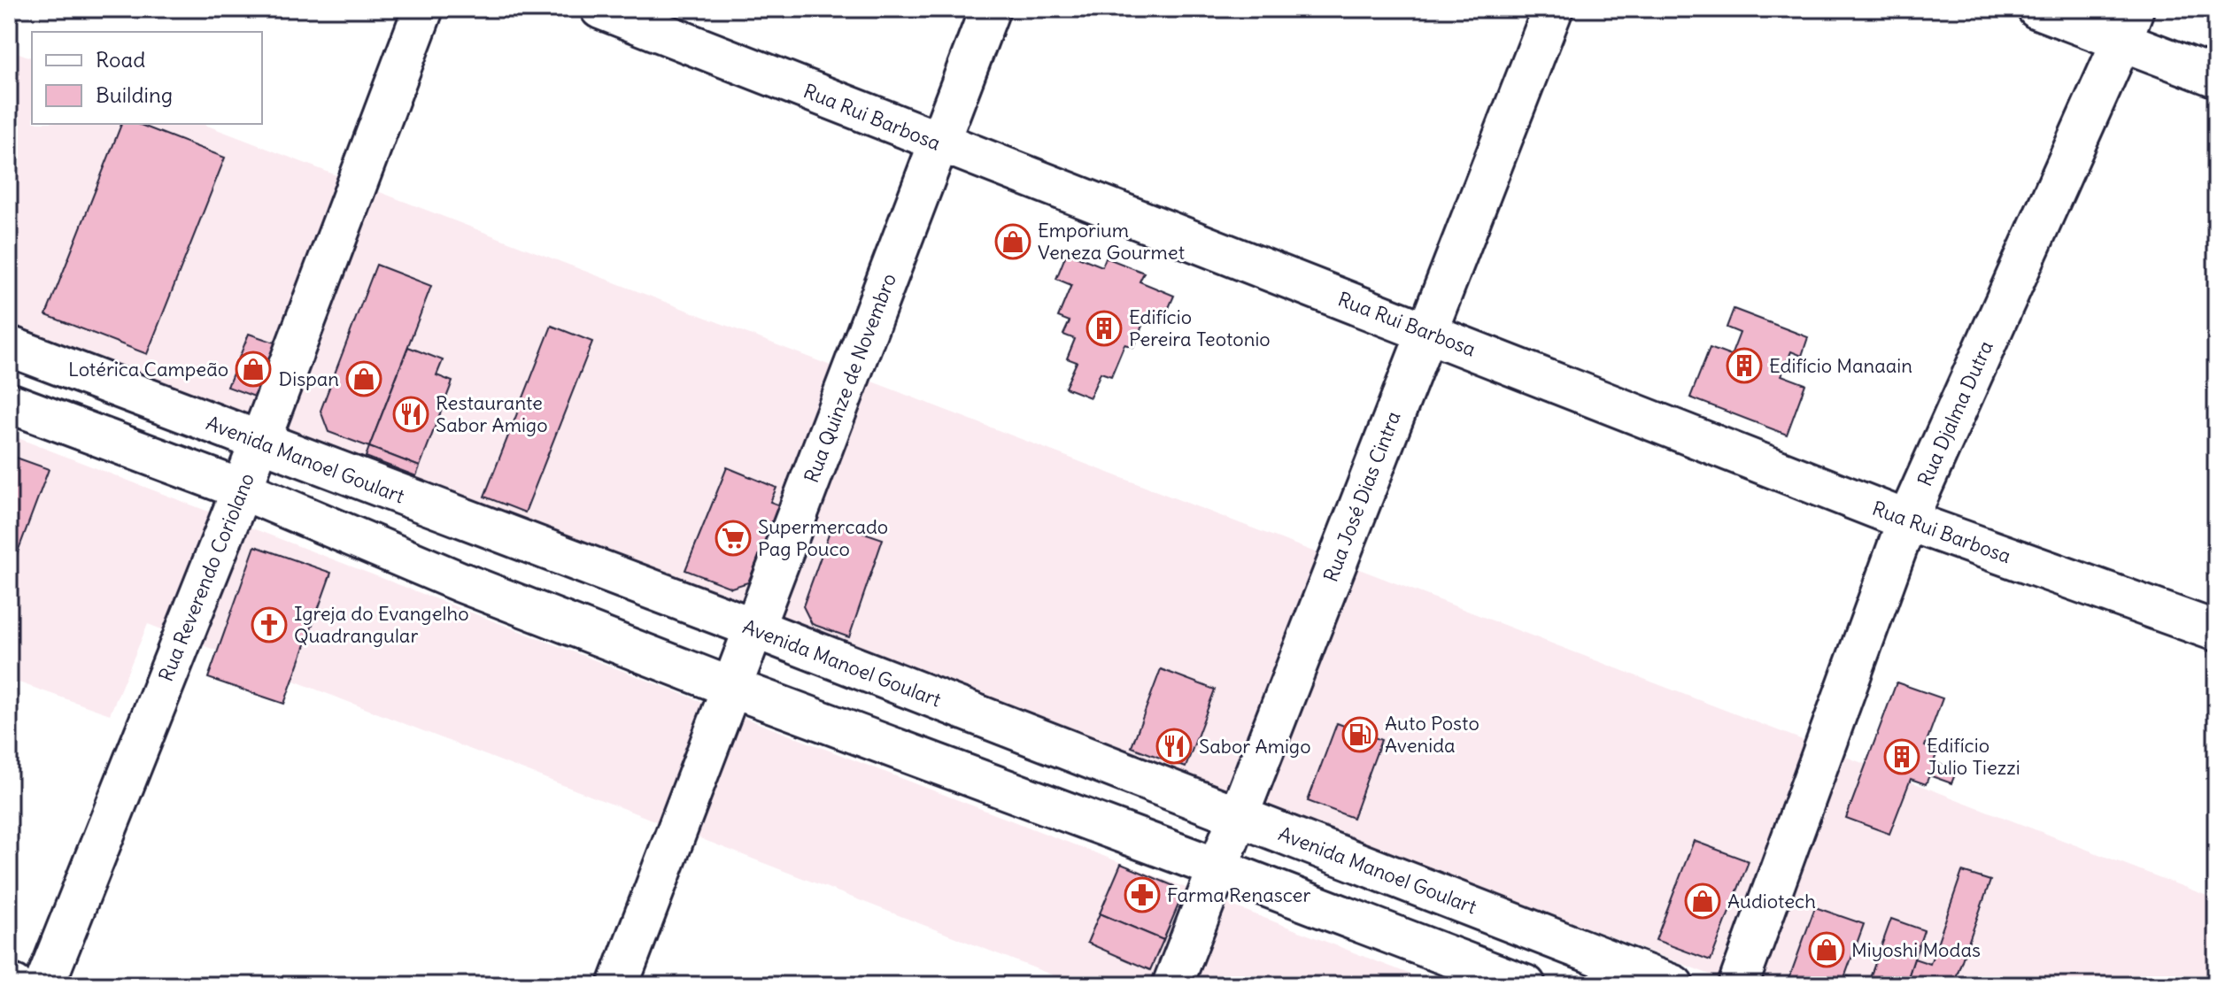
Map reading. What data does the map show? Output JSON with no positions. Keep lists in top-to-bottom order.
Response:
{
  "streets": {
    "street": [
      "Rua Rui Barbosa",
      "Rua Quinze de Novembro",
      "Rua Djalma Dutra",
      "Avenida Manoel Goulart",
      "Rua José Dias Cintra",
      "Rua Reverendo Coriolano"
    ]
  },
  "crossings": [
    ["Rua Rui Barbosa", "Rua Quinze de Novembro"],
    ["Rua Rui Barbosa", "Rua Djalma Dutra"],
    ["Rua Rui Barbosa", "Rua José Dias Cintra"],
    ["Rua Quinze de Novembro", "Avenida Manoel Goulart"],
    ["Avenida Manoel Goulart", "Rua José Dias Cintra"],
    ["Avenida Manoel Goulart", "Rua Reverendo Coriolano"]
  ],
  "places": {
    "shop": [
      "Emporium Veneza Gourmet",
      "Lotérica Campeão",
      "Dispan",
      "Audiotech",
      "Miyoshi Modas"
    ],
    "building": ["Edifício Pereira Teotonio", "Edifício Manaain", "Edifício Julio Tiezzi"],
    "restaurant": ["Restaurante Sabor Amigo", "Sabor Amigo"],
    "supermarket": ["Supermercado Pag Pouco"],
    "church": ["Igreja do Evangelho Quadrangular"],
    "fuel station": ["Auto Posto Avenida"],
    "pharmacy": ["Farma Renascer"]
  },
  "legend": ["Road", "Building"]
}
